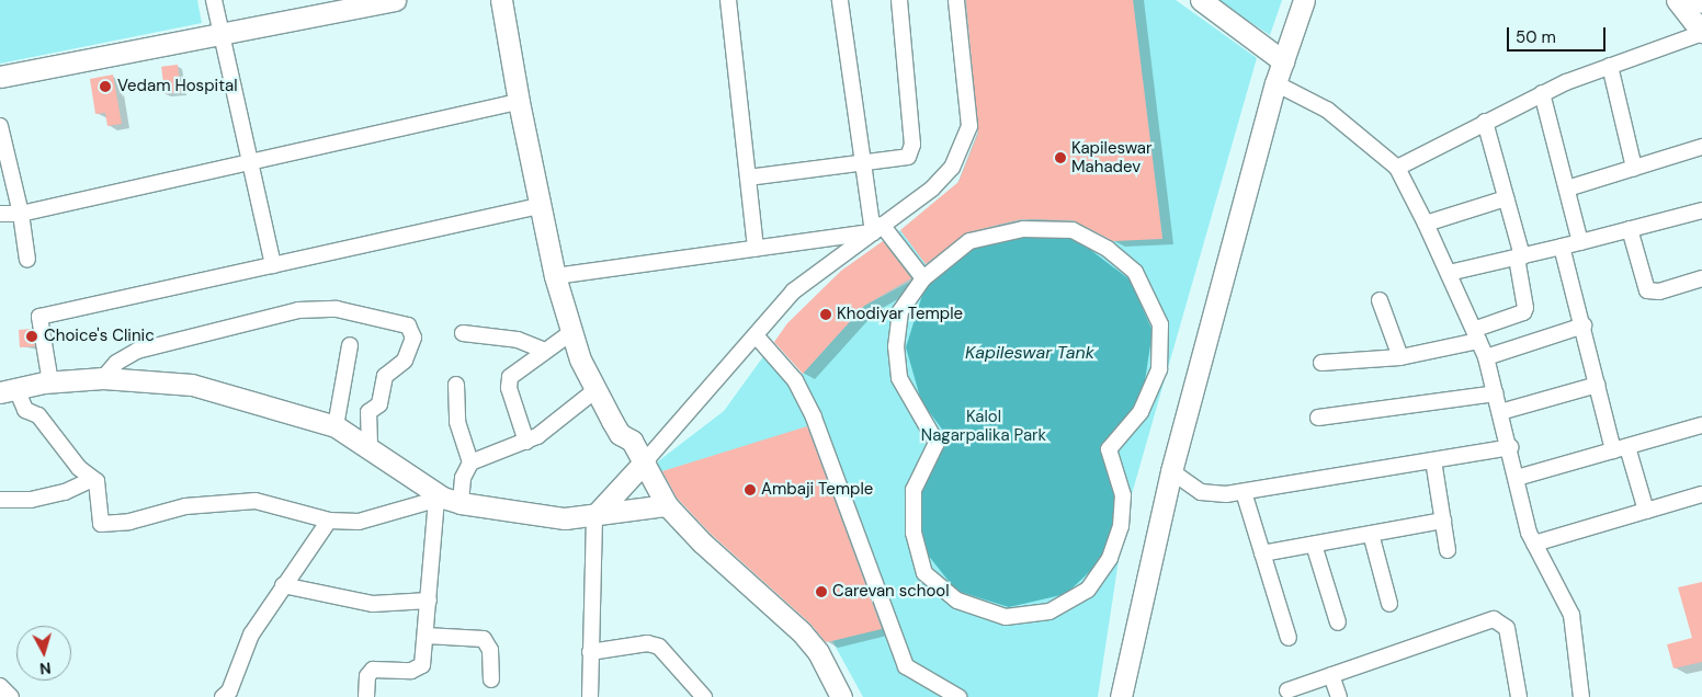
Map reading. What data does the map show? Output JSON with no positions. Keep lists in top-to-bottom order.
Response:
{
  "water": ["Kapileswar Tank"],
  "parks": ["Kalol Nagarpalika Park"],
  "places": [
    "Vedam Hospital",
    "Kapileswar Mahadev",
    "Khodiyar Temple",
    "Choice's Clinic",
    "Ambaji Temple",
    "Carevan school"
  ],
  "scale_bar": "50 m",
  "north": "bottom"
}
